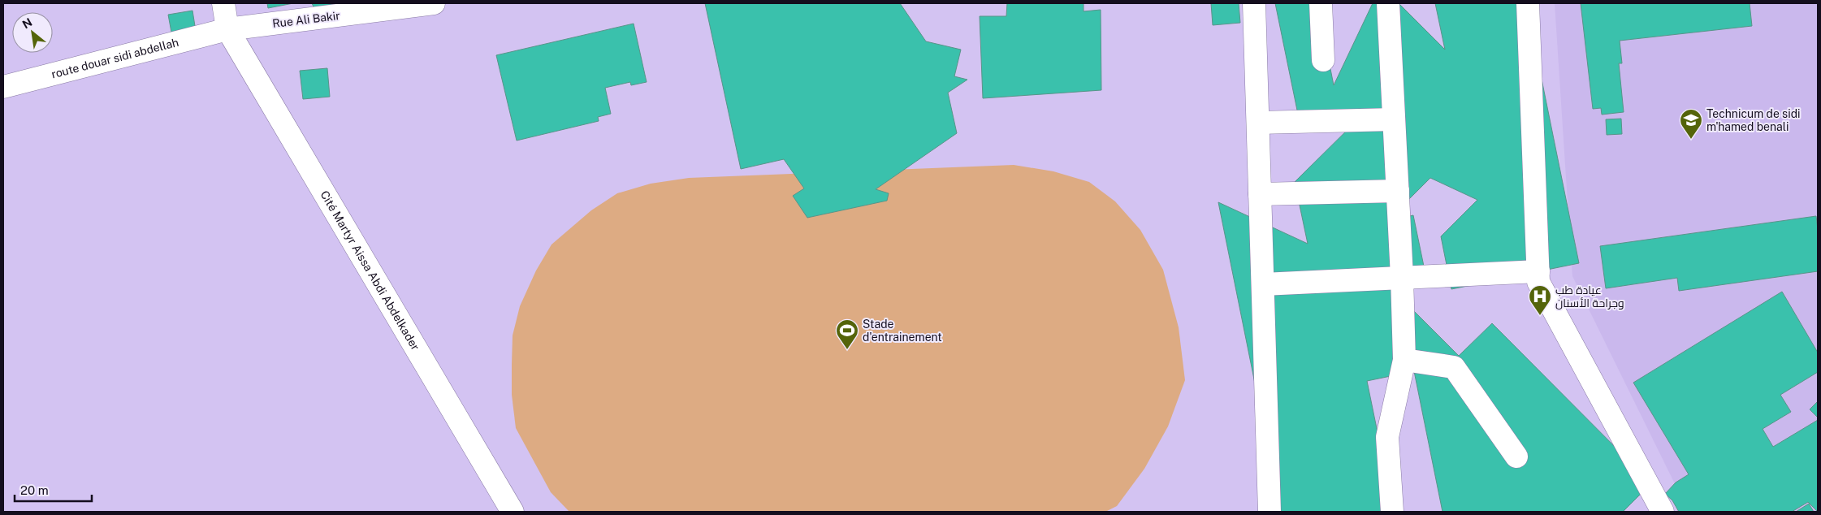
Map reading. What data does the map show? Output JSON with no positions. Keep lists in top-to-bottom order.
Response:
{
  "streets": {
    "street": ["Rue Ali Bakir", "route douar sidi abdellah", "Cité Martyr Aissa Abdi Abdelkader"]
  },
  "crossings": [
    ["Rue Ali Bakir", "route douar sidi abdellah"],
    ["Rue Ali Bakir", "Cité Martyr Aissa Abdi Abdelkader"],
    ["route douar sidi abdellah", "Cité Martyr Aissa Abdi Abdelkader"]
  ],
  "places": {
    "school or university": ["Technicum de sidi m'hamed benali"],
    "hospital": ["عيادة طب وجراحة الأسنان"],
    "sports": ["Stade d'entrainement"]
  },
  "scale_bar": "20 m",
  "north": "top left"
}
